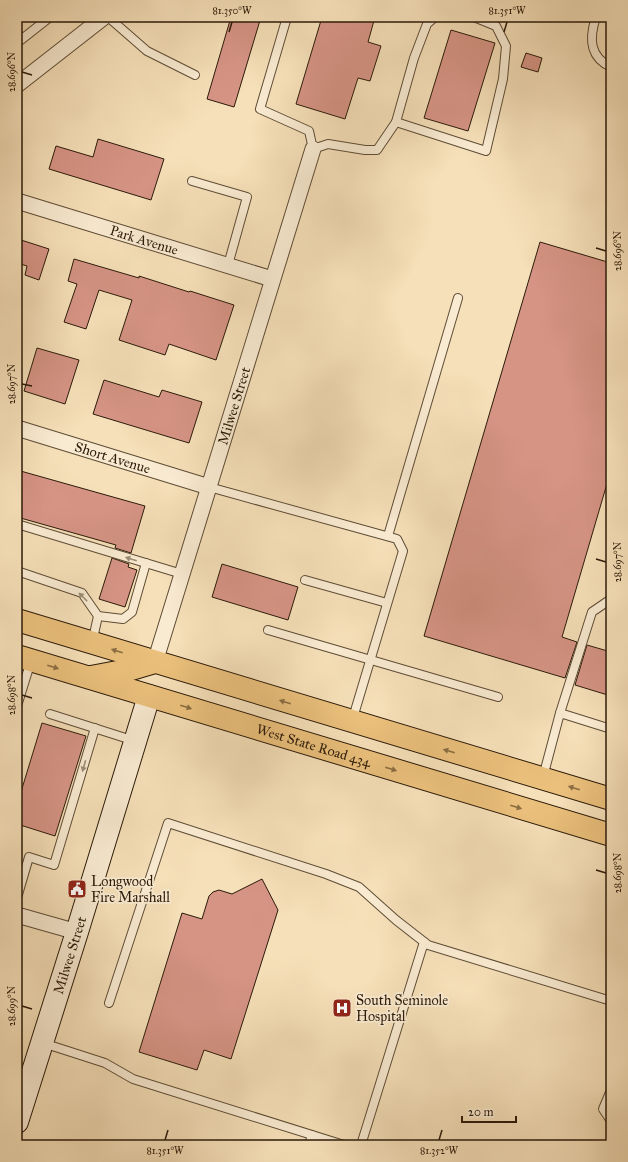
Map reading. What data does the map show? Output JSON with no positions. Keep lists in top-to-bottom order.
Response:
{
  "streets": {
    "main road": ["West State Road 434"],
    "street": ["Park Avenue", "Milwee Street", "Short Avenue"]
  },
  "crossings": [
    ["Park Avenue", "Milwee Street"],
    ["Milwee Street", "Short Avenue"],
    ["Milwee Street", "West State Road 434"]
  ],
  "places": {
    "public building": ["Longwood Fire Marshall"],
    "hospital": ["South Seminole Hospital"]
  },
  "scale_bar": "20 m",
  "coordinates": [
    "81.350°W",
    "81.351°W",
    "28.696°N",
    "28.697°N",
    "28.698°N",
    "28.699°N",
    "81.352°W"
  ]
}
